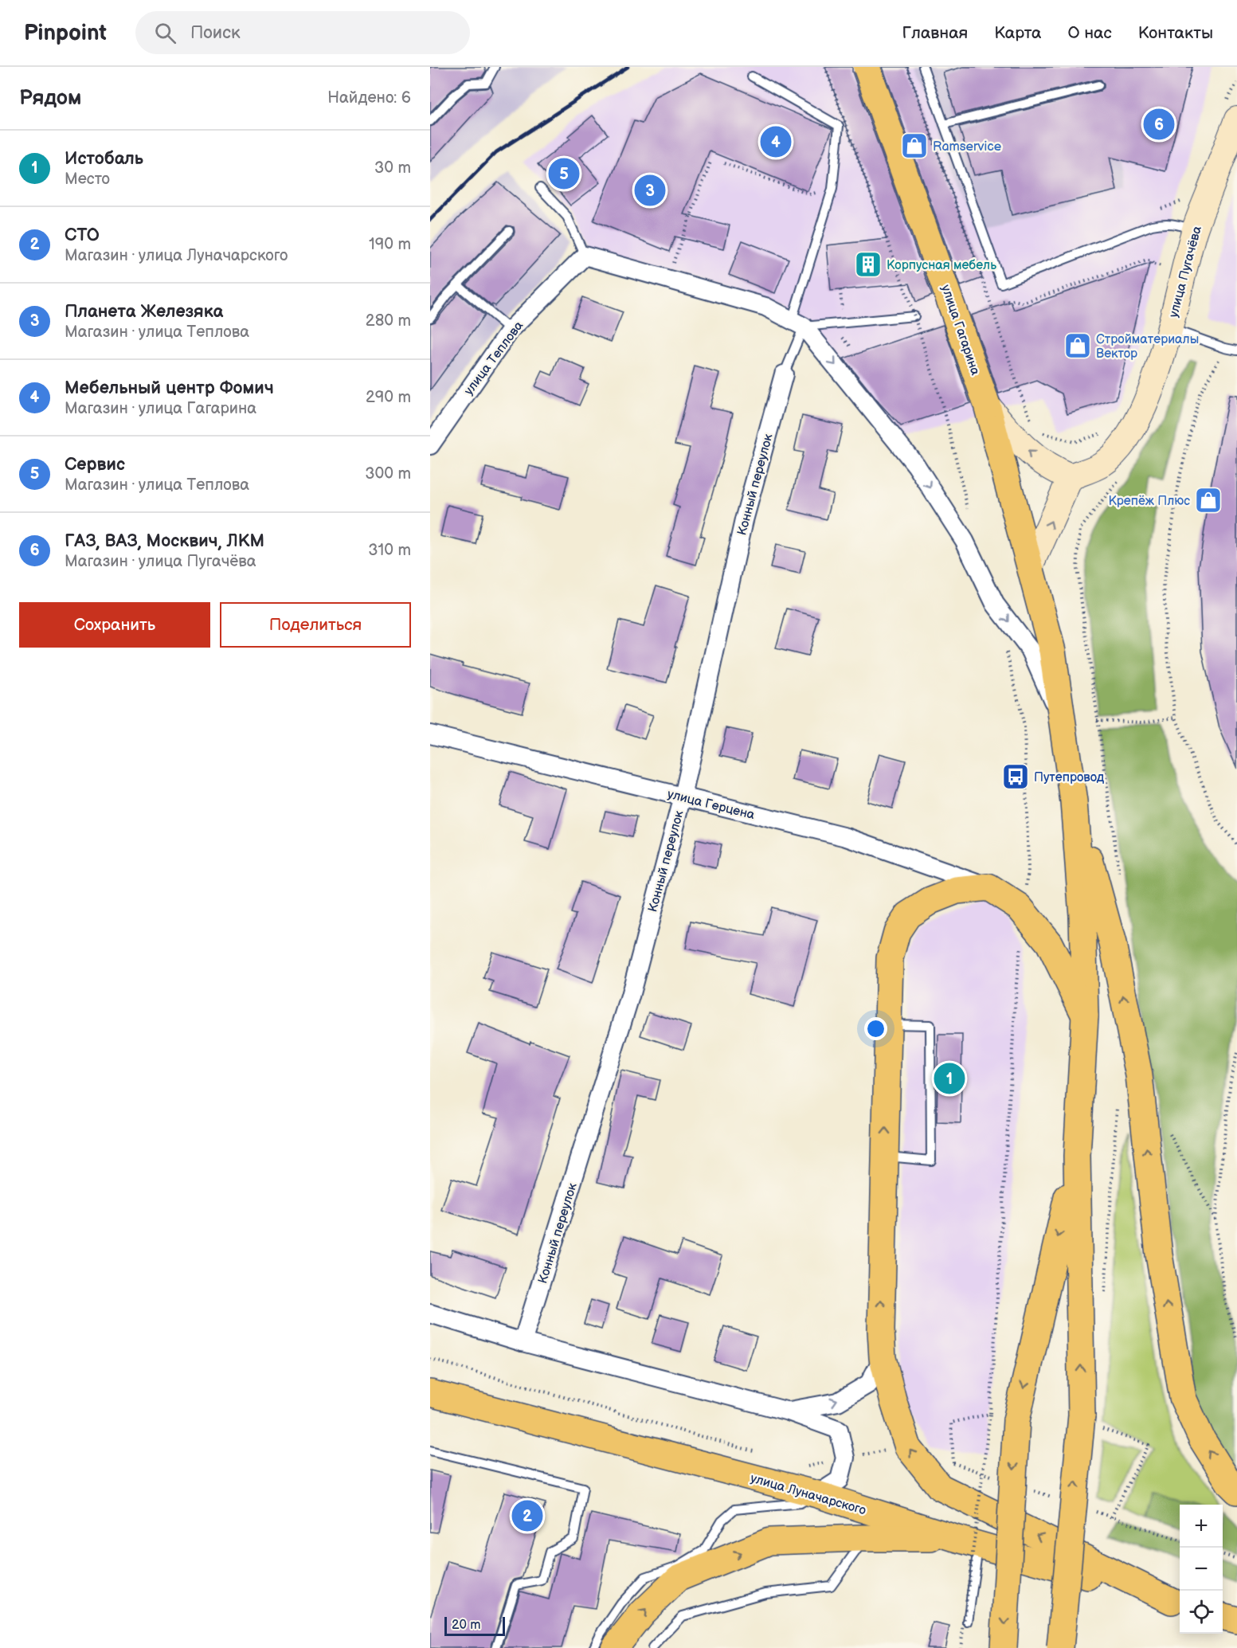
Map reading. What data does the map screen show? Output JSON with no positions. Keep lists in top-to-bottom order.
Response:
{
  "streets": {
    "main road": ["улица Пугачёва", "улица Гагарина", "улица Луначарского"],
    "street": ["улица Теплова", "Конный переулок", "улица Герцена"]
  },
  "crossings": [
    ["Конный переулок", "улица Герцена"]
  ],
  "places": {
    "shop": ["Ramservice", "Стройматериалы Вектор", "Крепёж Плюс"],
    "building": ["Корпусная мебель"],
    "bus stop": ["Путепровод"]
  },
  "scale_bar": "20 m",
  "page": {
    "header": "Pinpoint",
    "search": "Поиск",
    "nav": [
      "Главная",
      "Карта",
      "О нас",
      "Контакты"
    ],
    "heading": ["Рядом", "Найдено: 6"],
    "pins": [
      "6",
      "4",
      "5",
      "3",
      "1",
      "2"
    ],
    "list": [
      {
        "mark": "1",
        "name": "Истобаль",
        "note": "Место",
        "value": "30 m"
      },
      {
        "mark": "2",
        "name": "СТО",
        "note": "Магазин · улица Луначарского",
        "value": "190 m"
      },
      {
        "mark": "3",
        "name": "Планета Железяка",
        "note": "Магазин · улица Теплова",
        "value": "280 m"
      },
      {
        "mark": "4",
        "name": "Мебельный центр Фомич",
        "note": "Магазин · улица Гагарина",
        "value": "290 m"
      },
      {
        "mark": "5",
        "name": "Сервис",
        "note": "Магазин · улица Теплова",
        "value": "300 m"
      },
      {
        "mark": "6",
        "name": "ГАЗ, ВАЗ, Москвич, ЛКМ",
        "note": "Магазин · улица Пугачёва",
        "value": "310 m"
      }
    ],
    "buttons": ["Сохранить", "Поделиться"],
    "map_buttons": ["+", "−"],
    "scale": "20 m"
  }
}
